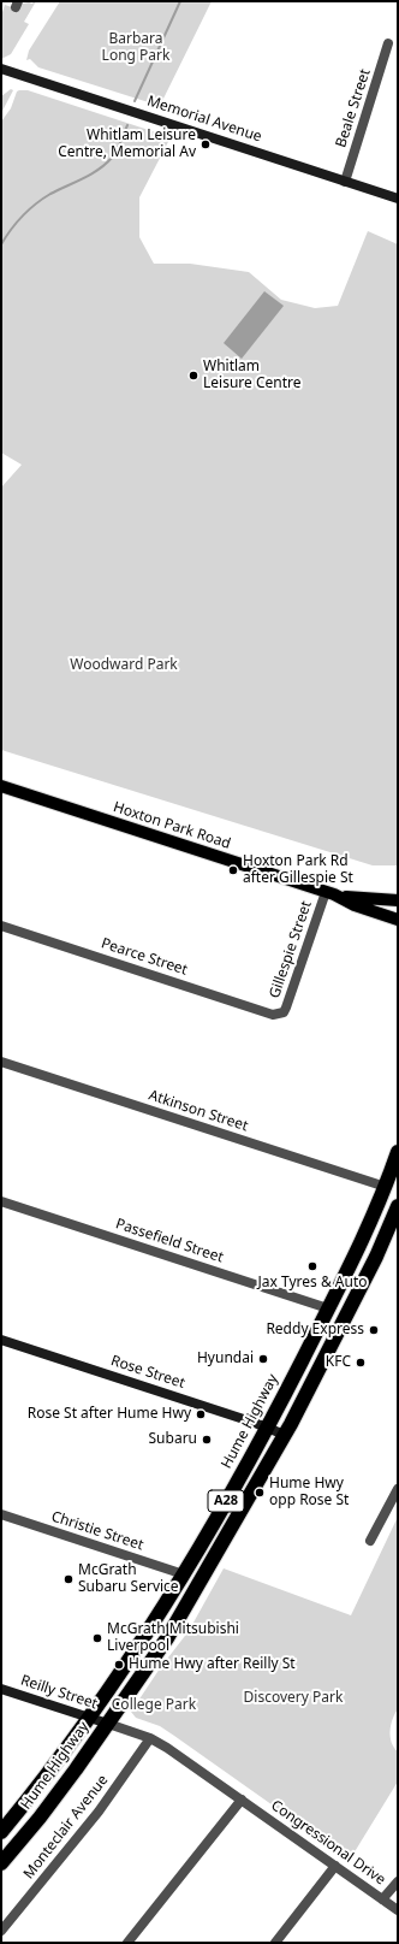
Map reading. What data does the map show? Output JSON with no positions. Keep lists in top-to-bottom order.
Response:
{
  "streets": {
    "highway": ["Hume Highway", "A28"],
    "main road": ["Hoxton Park Road"],
    "street": [
      "Beale Street",
      "Memorial Avenue",
      "Gillespie Street",
      "Pearce Street",
      "Atkinson Street",
      "Passefield Street",
      "Rose Street",
      "Christie Street",
      "Reilly Street",
      "Monteclair Avenue",
      "Congressional Drive"
    ]
  },
  "crossings": [
    ["Beale Street", "Memorial Avenue"],
    ["Hoxton Park Road", "Gillespie Street"],
    ["Gillespie Street", "Pearce Street"],
    ["Atkinson Street", "Hume Highway"],
    ["Passefield Street", "Hume Highway"],
    ["Rose Street", "Hume Highway"],
    ["Hume Highway", "Christie Street"],
    ["Hume Highway", "Reilly Street"],
    ["Hume Highway", "Congressional Drive"],
    ["Reilly Street", "Congressional Drive"],
    ["Monteclair Avenue", "Congressional Drive"]
  ],
  "parks": [
    "Barbara Long Park",
    "Woodward Park",
    "Discovery Park",
    "College Park"
  ],
  "places": [
    "Whitlam Leisure Centre, Memorial Av",
    "Whitlam Leisure Centre",
    "Hoxton Park Rd after Gillespie St",
    "Jax Tyres & Auto",
    "Reddy Express",
    "Hyundai",
    "KFC",
    "Rose St after Hume Hwy",
    "Subaru",
    "Hume Hwy opp Rose St",
    "McGrath Subaru Service",
    "McGrath Mitsubishi Liverpool",
    "Hume Hwy after Reilly St"
  ]
}
